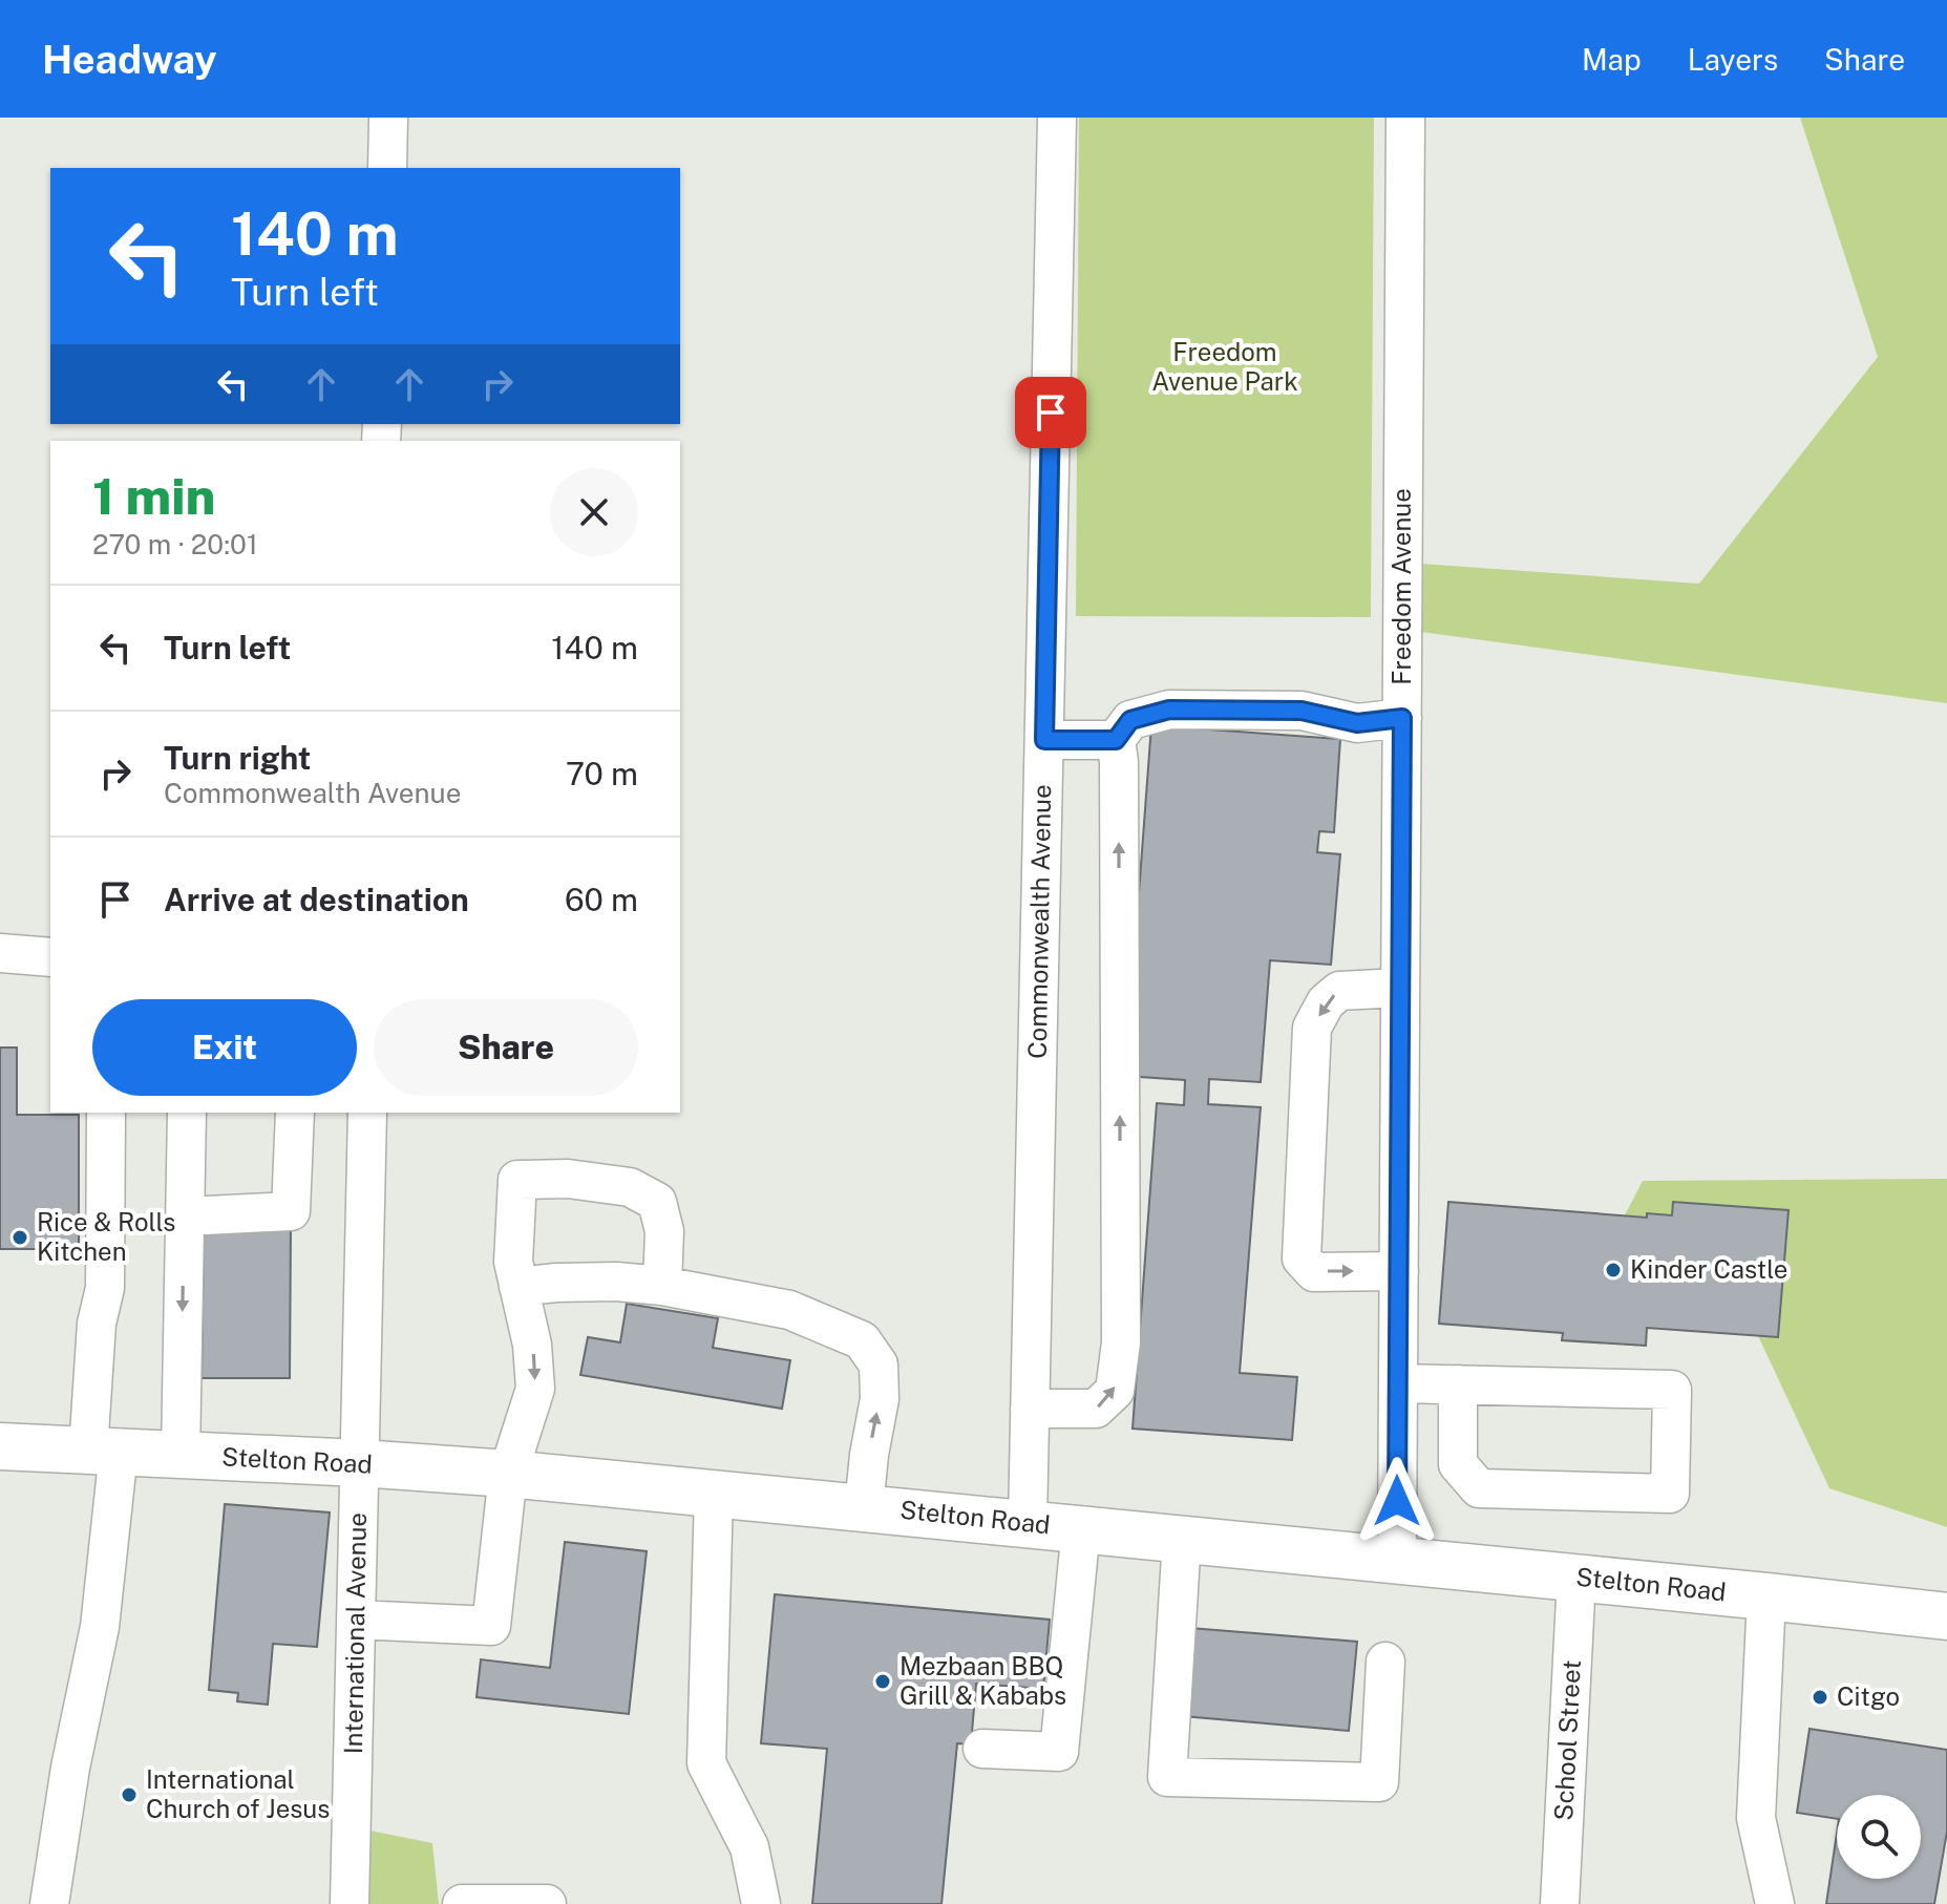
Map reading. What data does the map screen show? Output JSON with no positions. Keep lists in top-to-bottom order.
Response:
{
  "streets": {
    "main road": ["Stelton Road"],
    "street": [
      "Freedom Avenue",
      "Commonwealth Avenue",
      "International Avenue",
      "School Street"
    ]
  },
  "crossings": [
    ["Freedom Avenue", "Stelton Road"],
    ["Commonwealth Avenue", "Stelton Road"],
    ["Stelton Road", "International Avenue"],
    ["Stelton Road", "School Street"]
  ],
  "parks": ["Freedom Avenue Park"],
  "places": [
    "Rice & Rolls Kitchen",
    "Kinder Castle",
    "Mezbaan BBQ Grill & Kababs",
    "Citgo",
    "International Church of Jesus"
  ],
  "page": {
    "header": "Headway",
    "nav": ["Map", "Layers", "Share"],
    "turn": ["140 m", "Turn left"],
    "heading": ["1 min", "270 m · 20:01"],
    "list": [
      {
        "name": "Turn left",
        "value": "140 m"
      },
      {
        "name": "Turn right",
        "note": "Commonwealth Avenue",
        "value": "70 m"
      },
      {
        "name": "Arrive at destination",
        "value": "60 m"
      }
    ],
    "buttons": ["Exit", "Share"]
  }
}
